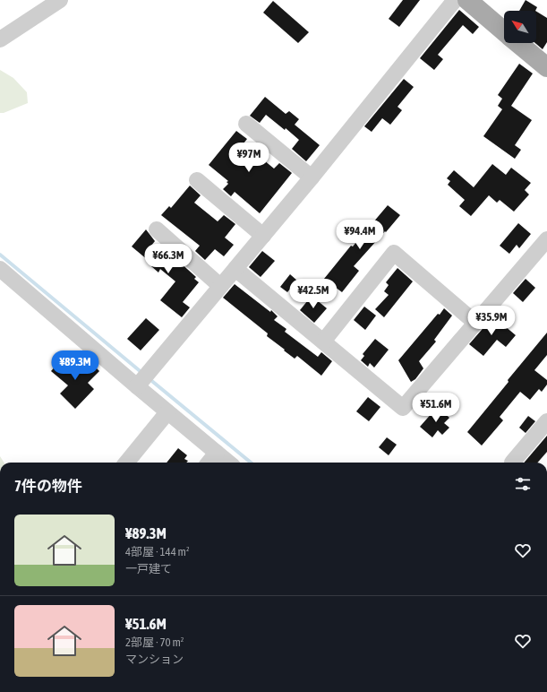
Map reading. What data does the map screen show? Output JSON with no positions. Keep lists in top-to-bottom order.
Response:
{
  "north": "top left",
  "page": {
    "price": [
      "¥97M",
      "¥94.4M",
      "¥66.3M",
      "¥42.5M",
      "¥35.9M",
      "¥89.3M",
      "¥51.6M"
    ],
    "heading": "7件の物件",
    "list": [
      {
        "name": "¥89.3M",
        "note": "4部屋 · 144 m² · 一戸建て"
      },
      {
        "name": "¥51.6M",
        "note": "2部屋 · 70 m² · マンション"
      }
    ]
  }
}
